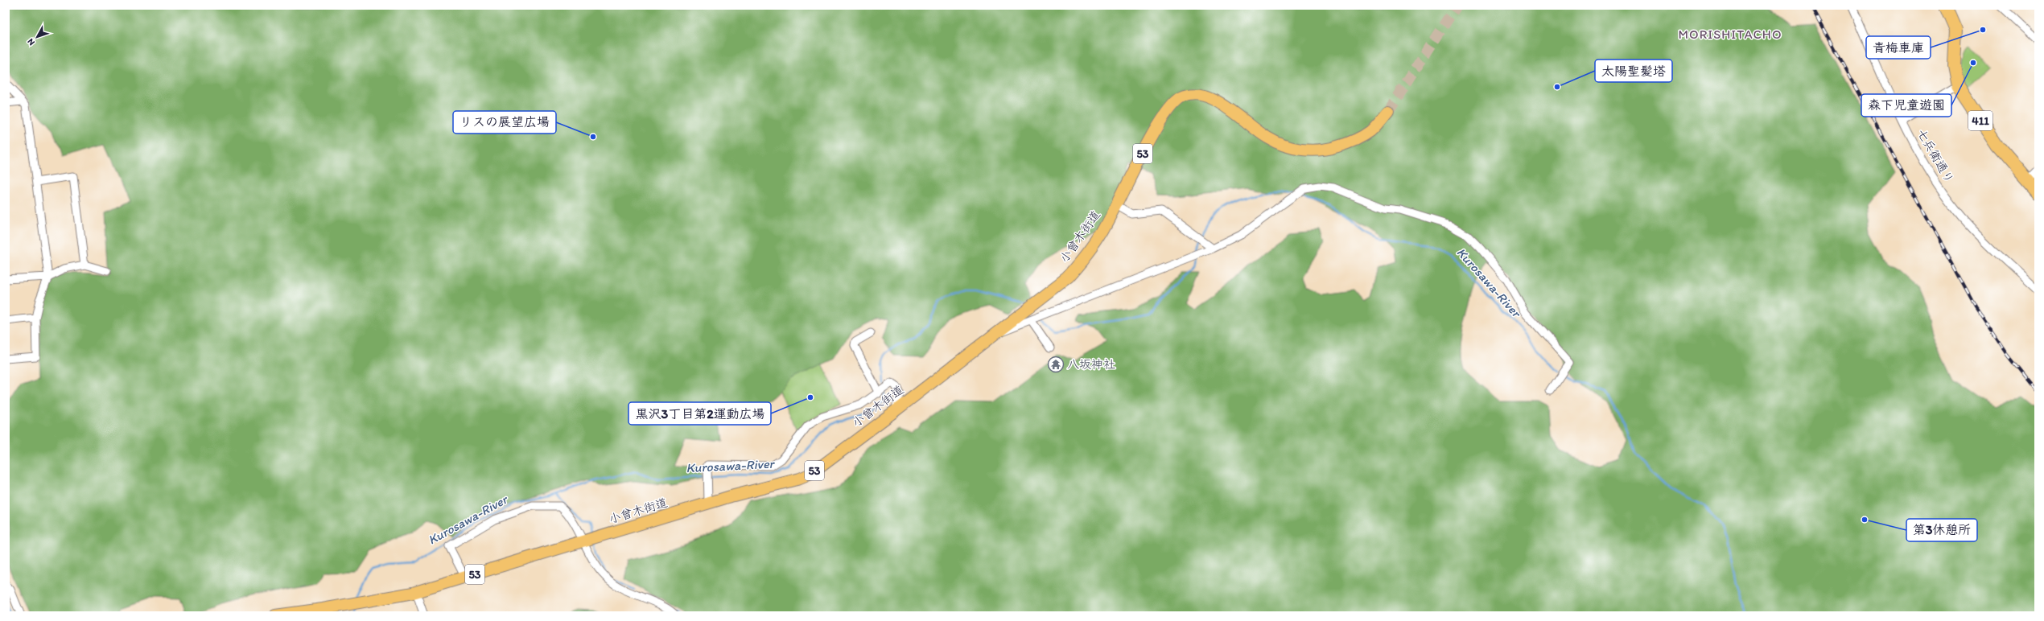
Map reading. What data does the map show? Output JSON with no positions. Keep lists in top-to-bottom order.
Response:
{
  "streets": {
    "highway": ["411"],
    "main road": ["53", "小曾木街道"],
    "street": ["七兵衛通り"]
  },
  "districts": ["MORISHITACHO"],
  "water": ["Kurosawa-River"],
  "places": {
    "other": [
      "青梅車庫",
      "森下児童遊園",
      "太陽聖髪塔",
      "リスの展望広場",
      "黒沢3丁目第2運動広場",
      "第3休憩所"
    ],
    "temple": ["八坂神社"]
  },
  "north": "bottom left"
}
